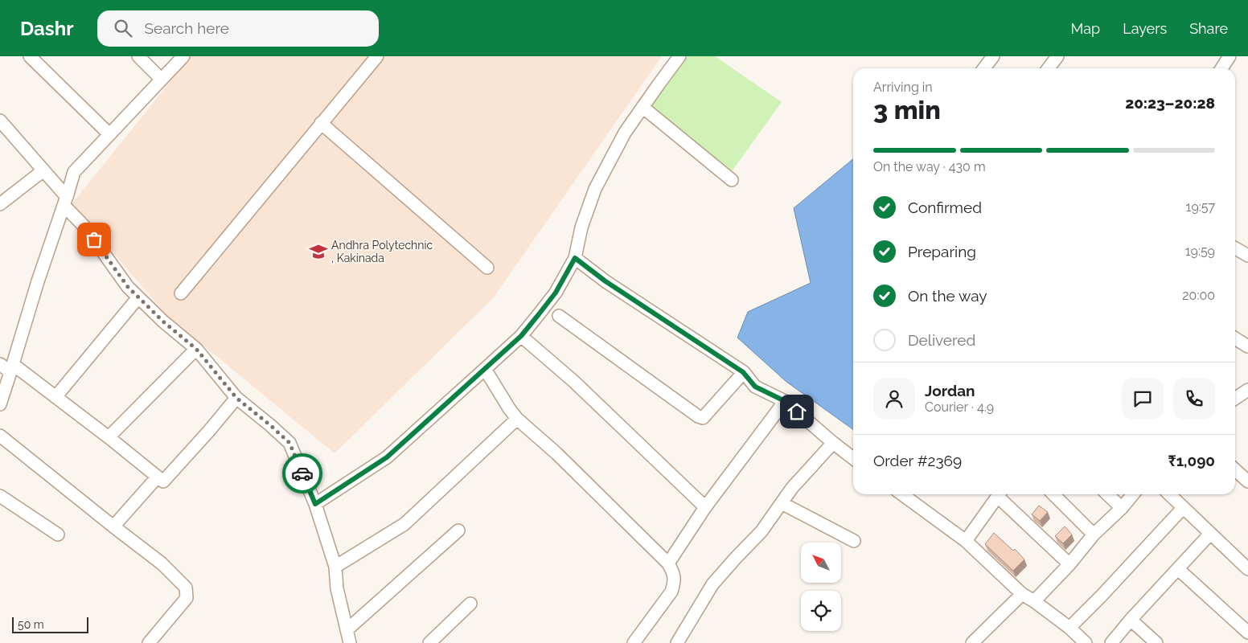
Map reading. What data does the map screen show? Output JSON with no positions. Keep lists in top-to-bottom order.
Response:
{
  "places": {
    "school or university": ["Andhra Polytechnic , Kakinada"]
  },
  "scale_bar": "50 m",
  "north": "top left",
  "page": {
    "header": "Dashr",
    "search": "Search here",
    "nav": ["Map", "Layers", "Share"],
    "heading": ["3 min", "Arriving in", "20:23–20:28"],
    "panel": [
      "Jordan",
      "Courier · 4.9",
      "Order #2369",
      "₹1,090"
    ],
    "bar": "On the way · 430 m",
    "list": [
      ["Confirmed", "19:57"],
      ["Preparing", "19:59"],
      ["On the way", "20:00"],
      "Delivered"
    ],
    "scale": "50 m"
  }
}
